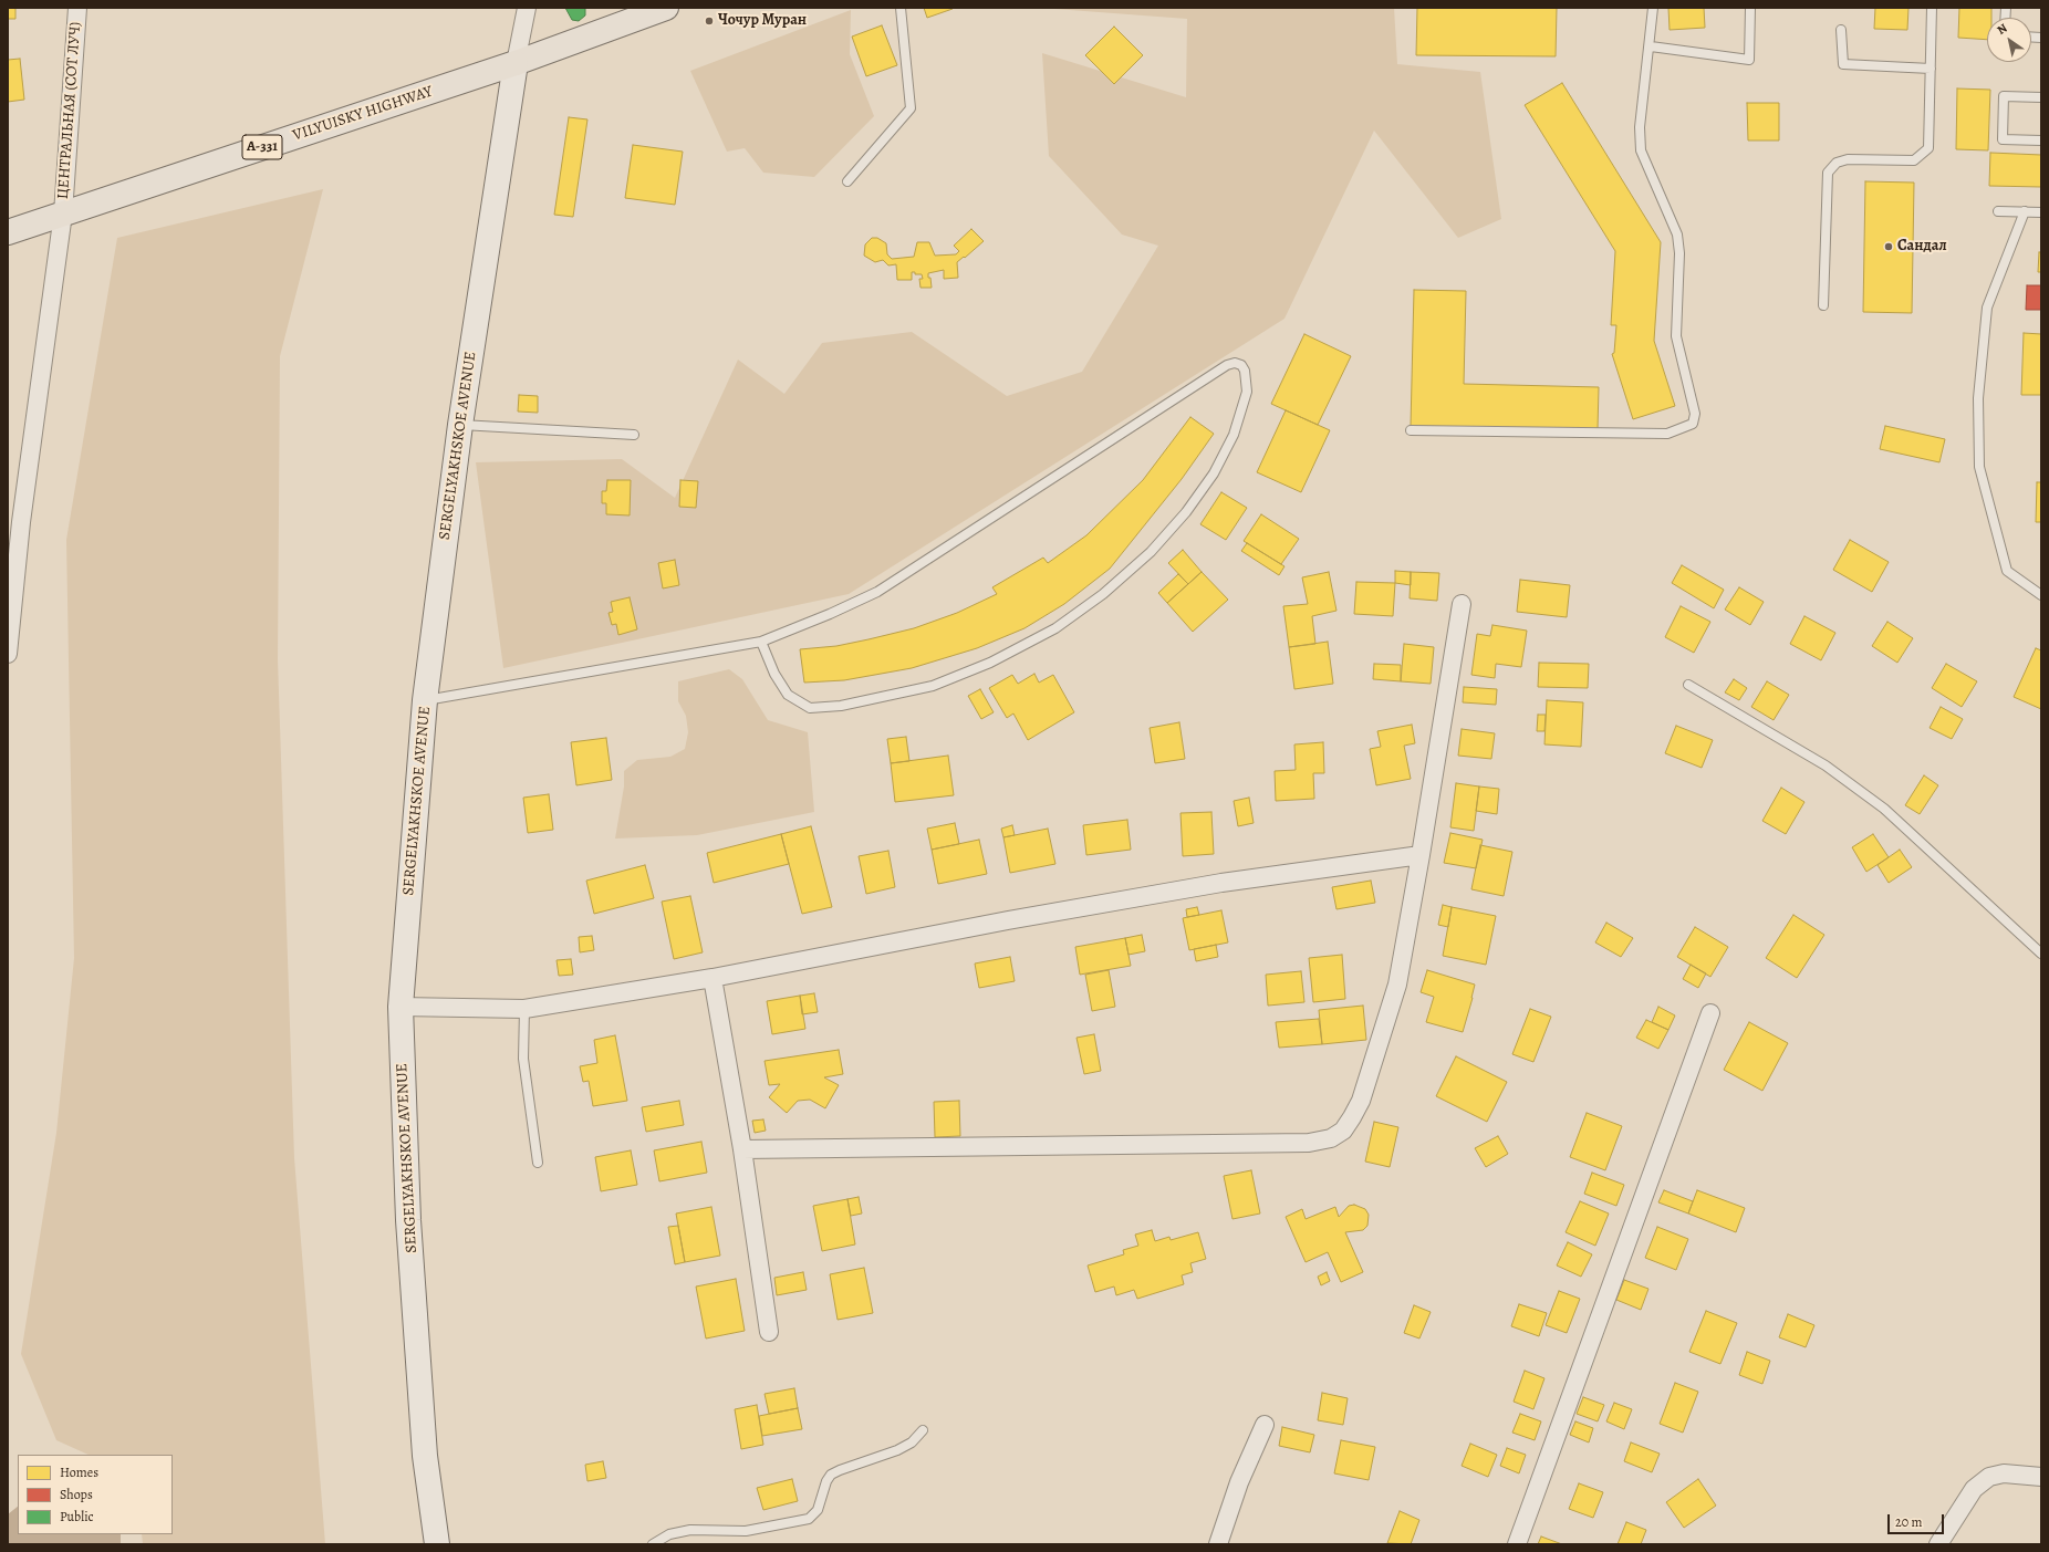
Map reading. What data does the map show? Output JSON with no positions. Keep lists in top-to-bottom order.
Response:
{
  "streets": {
    "main road": ["VILYUISKY HIGHWAY", "А-331", "SERGELYAKHSKOE AVENUE"],
    "street": ["ЦЕНТРАЛЬНАЯ (СОТ ЛУЧ)"]
  },
  "crossings": [
    ["ЦЕНТРАЛЬНАЯ (СОТ ЛУЧ)", "VILYUISKY HIGHWAY"],
    ["VILYUISKY HIGHWAY", "SERGELYAKHSKOE AVENUE"]
  ],
  "places": ["Чочур Муран", "Сандал"],
  "legend": ["Homes", "Shops", "Public"],
  "scale_bar": "20 m",
  "north": "top left"
}
